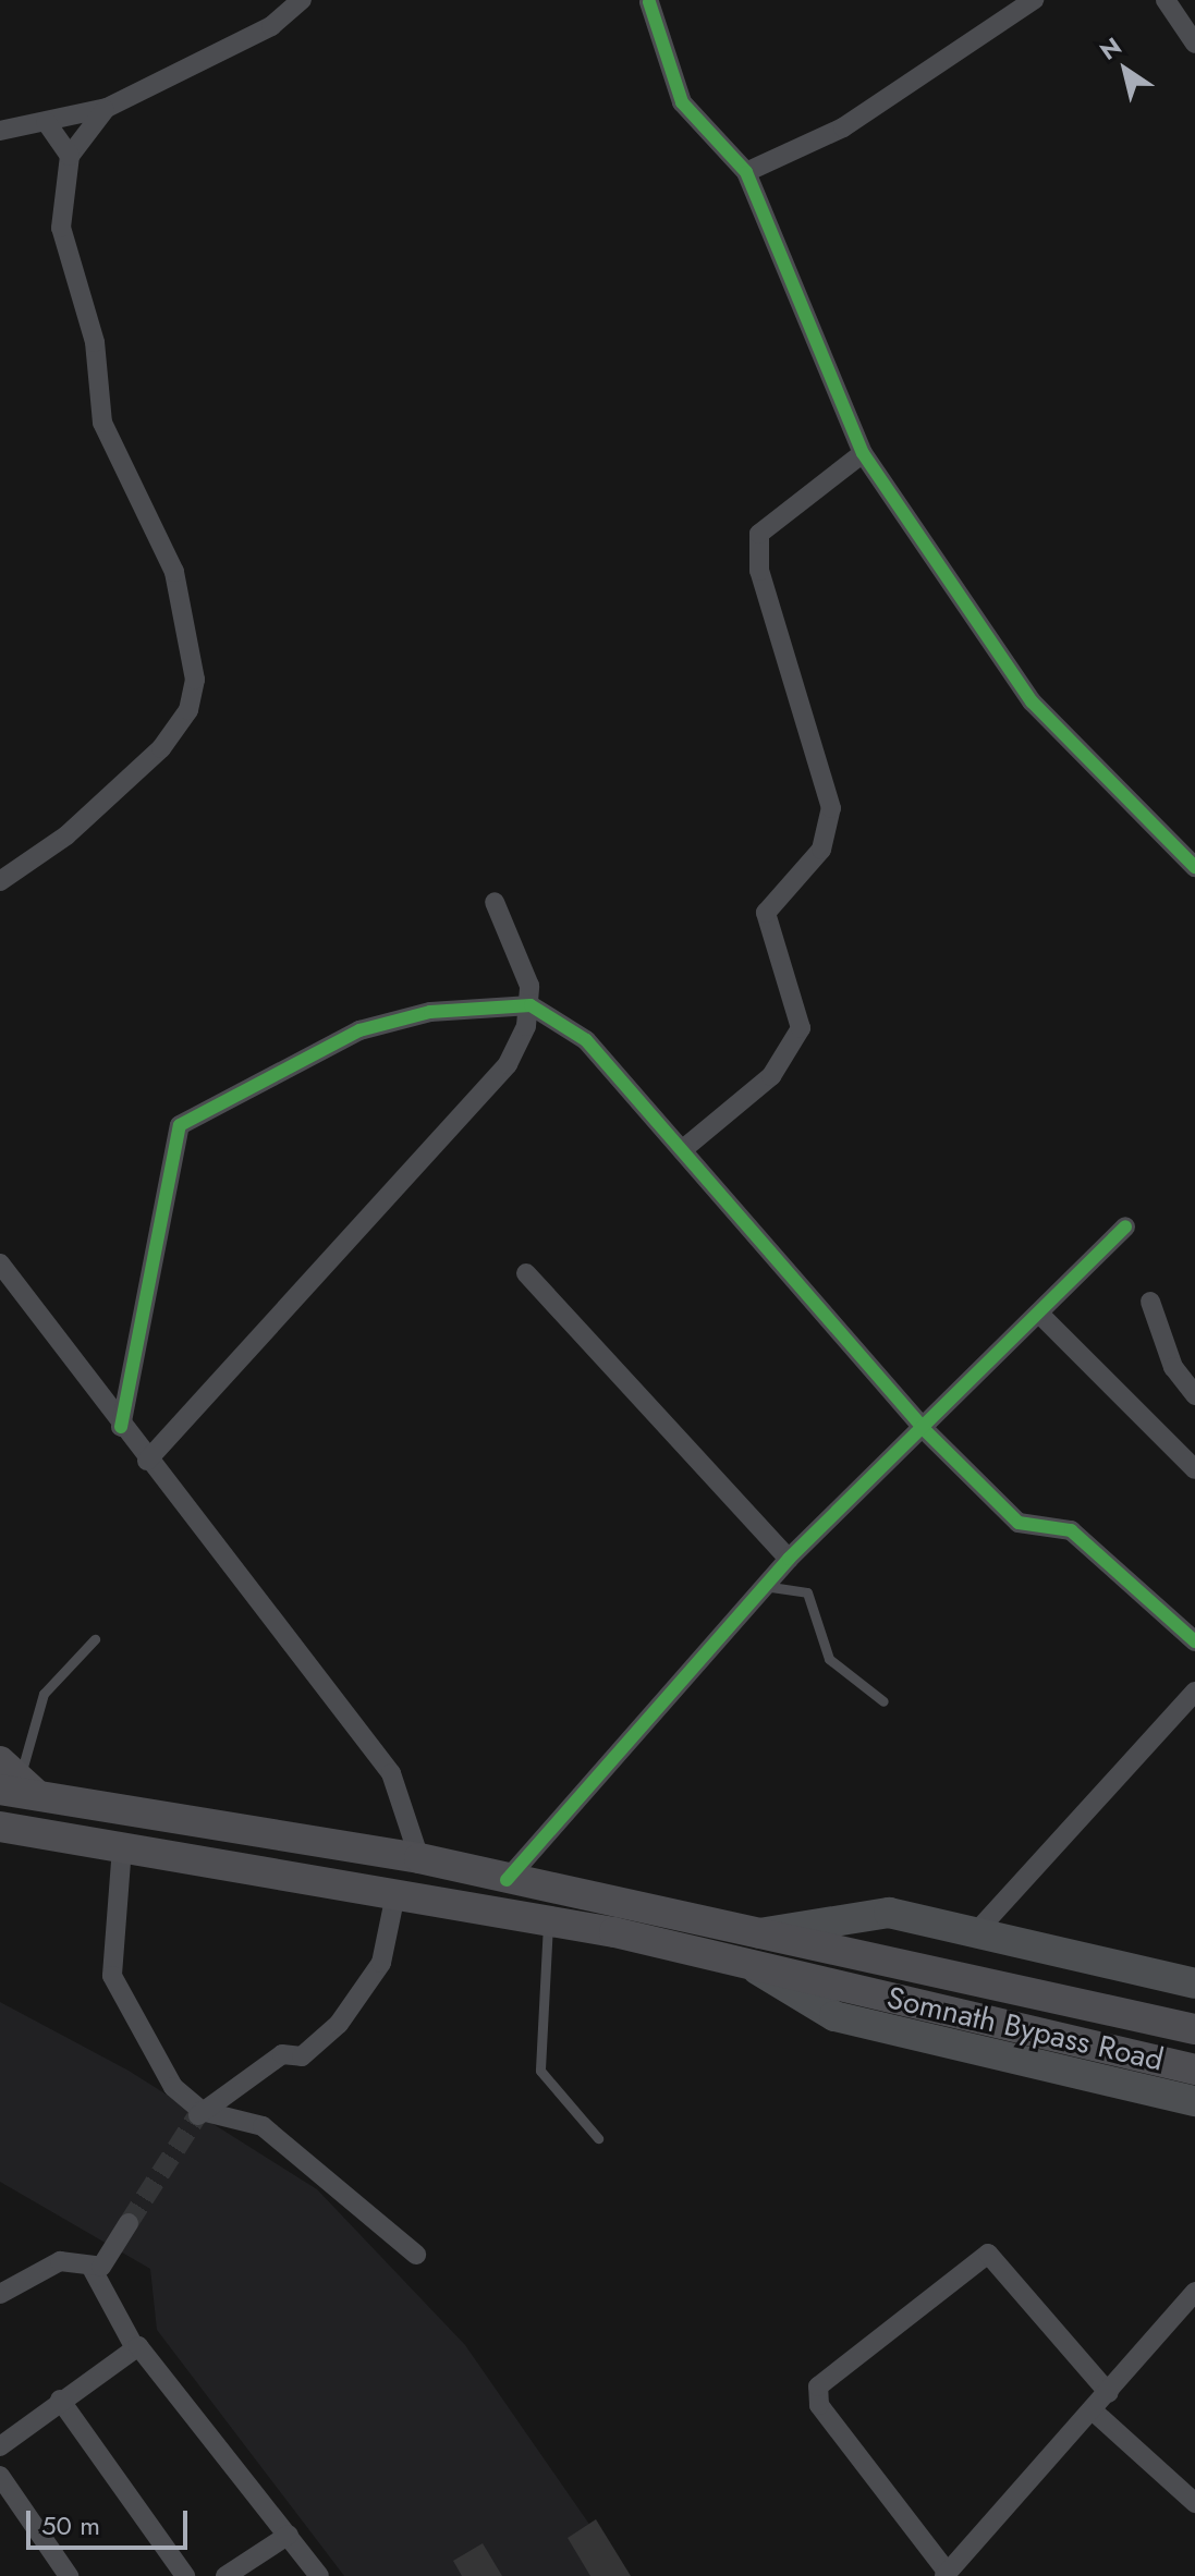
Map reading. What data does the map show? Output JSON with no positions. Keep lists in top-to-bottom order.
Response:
{
  "streets": {
    "highway": ["Somnath Bypass Road"]
  },
  "scale_bar": "50 m",
  "north": "top left"
}
